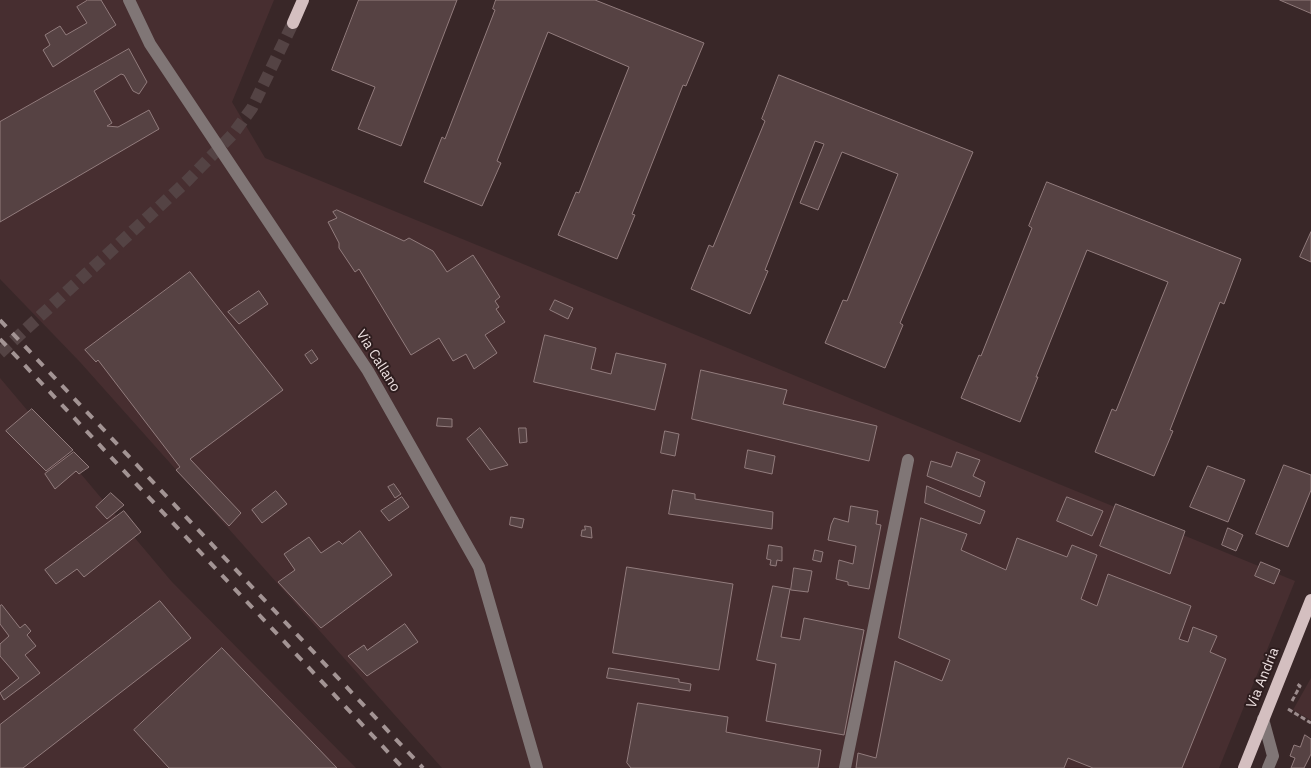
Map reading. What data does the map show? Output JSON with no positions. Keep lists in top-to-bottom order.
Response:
{
  "streets": {
    "main road": ["Via Andria"],
    "street": ["Via Callano"]
  }
}
